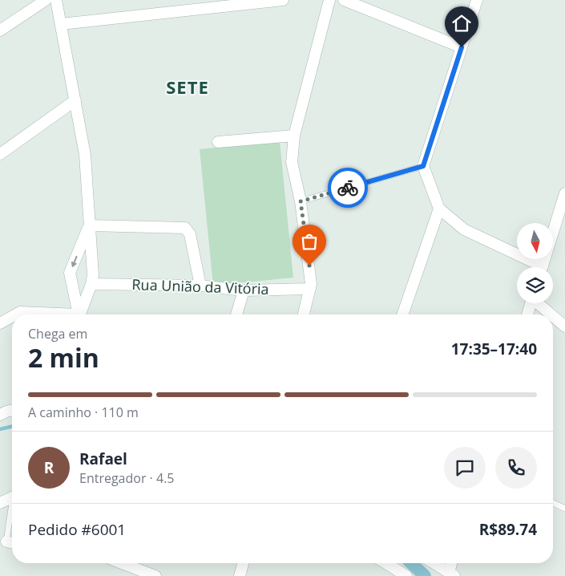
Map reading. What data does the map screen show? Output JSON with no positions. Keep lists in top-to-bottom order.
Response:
{
  "streets": {
    "street": ["Rua União da Vitória"]
  },
  "districts": ["SETE"],
  "north": "bottom",
  "page": {
    "heading": ["2 min", "Chega em", "17:35–17:40"],
    "panel": [
      "Rafael",
      "Entregador · 4.5",
      "Pedido #6001",
      "R$89.74"
    ],
    "bar": "A caminho · 110 m",
    "round": "R"
  }
}
